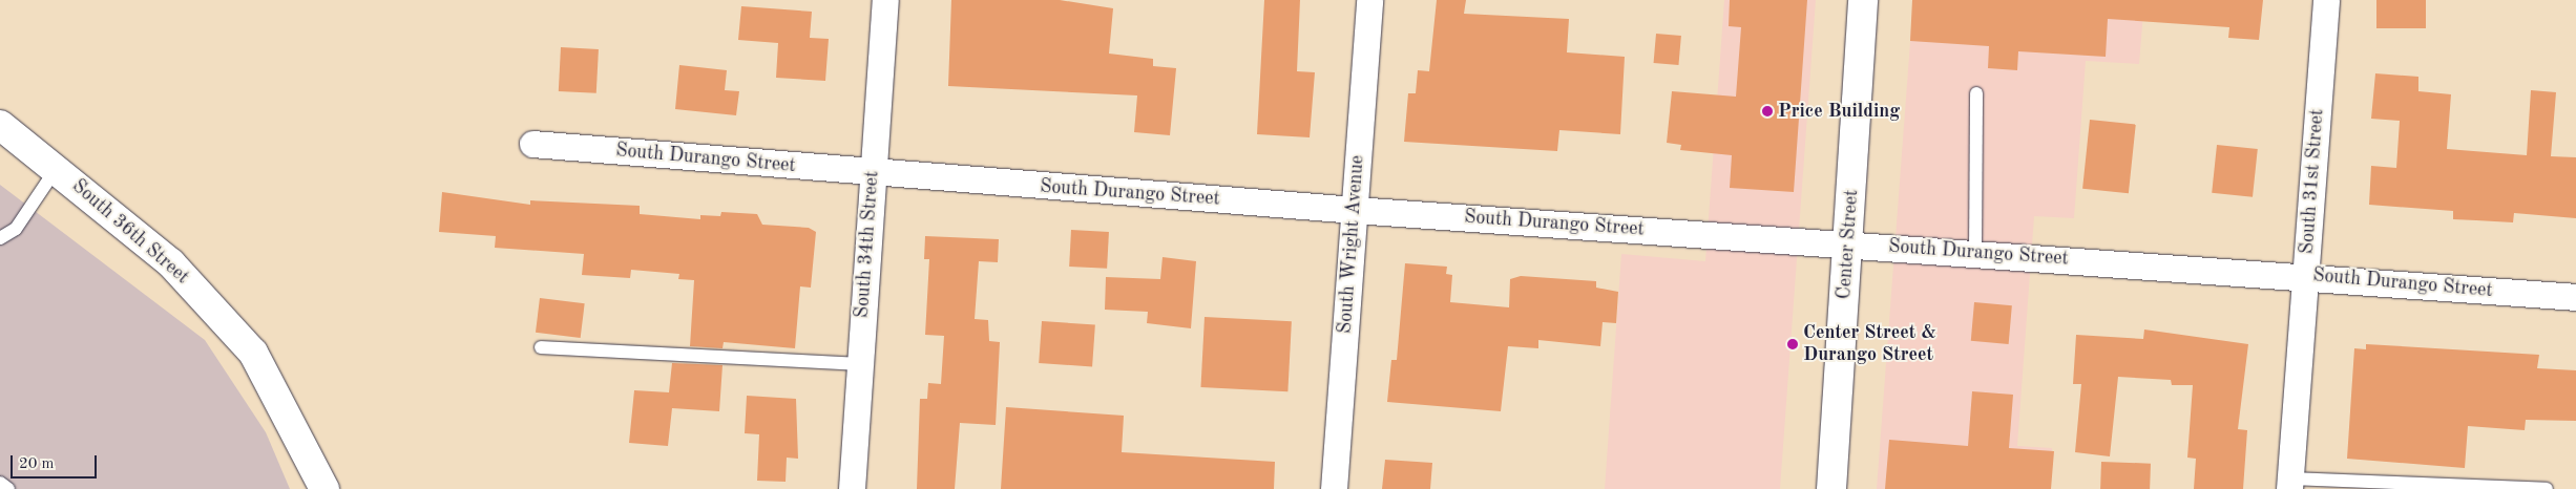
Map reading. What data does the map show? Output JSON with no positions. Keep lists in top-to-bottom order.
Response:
{
  "streets": {
    "main road": ["South 36th Street", "Center Street"],
    "street": [
      "South Durango Street",
      "South 31st Street",
      "South 34th Street",
      "South Wright Avenue"
    ]
  },
  "crossings": [
    ["South Durango Street", "South 31st Street"],
    ["South Durango Street", "South 34th Street"],
    ["South Durango Street", "South Wright Avenue"],
    ["South Durango Street", "Center Street"]
  ],
  "places": ["Price Building", "Center Street & Durango Street"],
  "scale_bar": "20 m"
}
